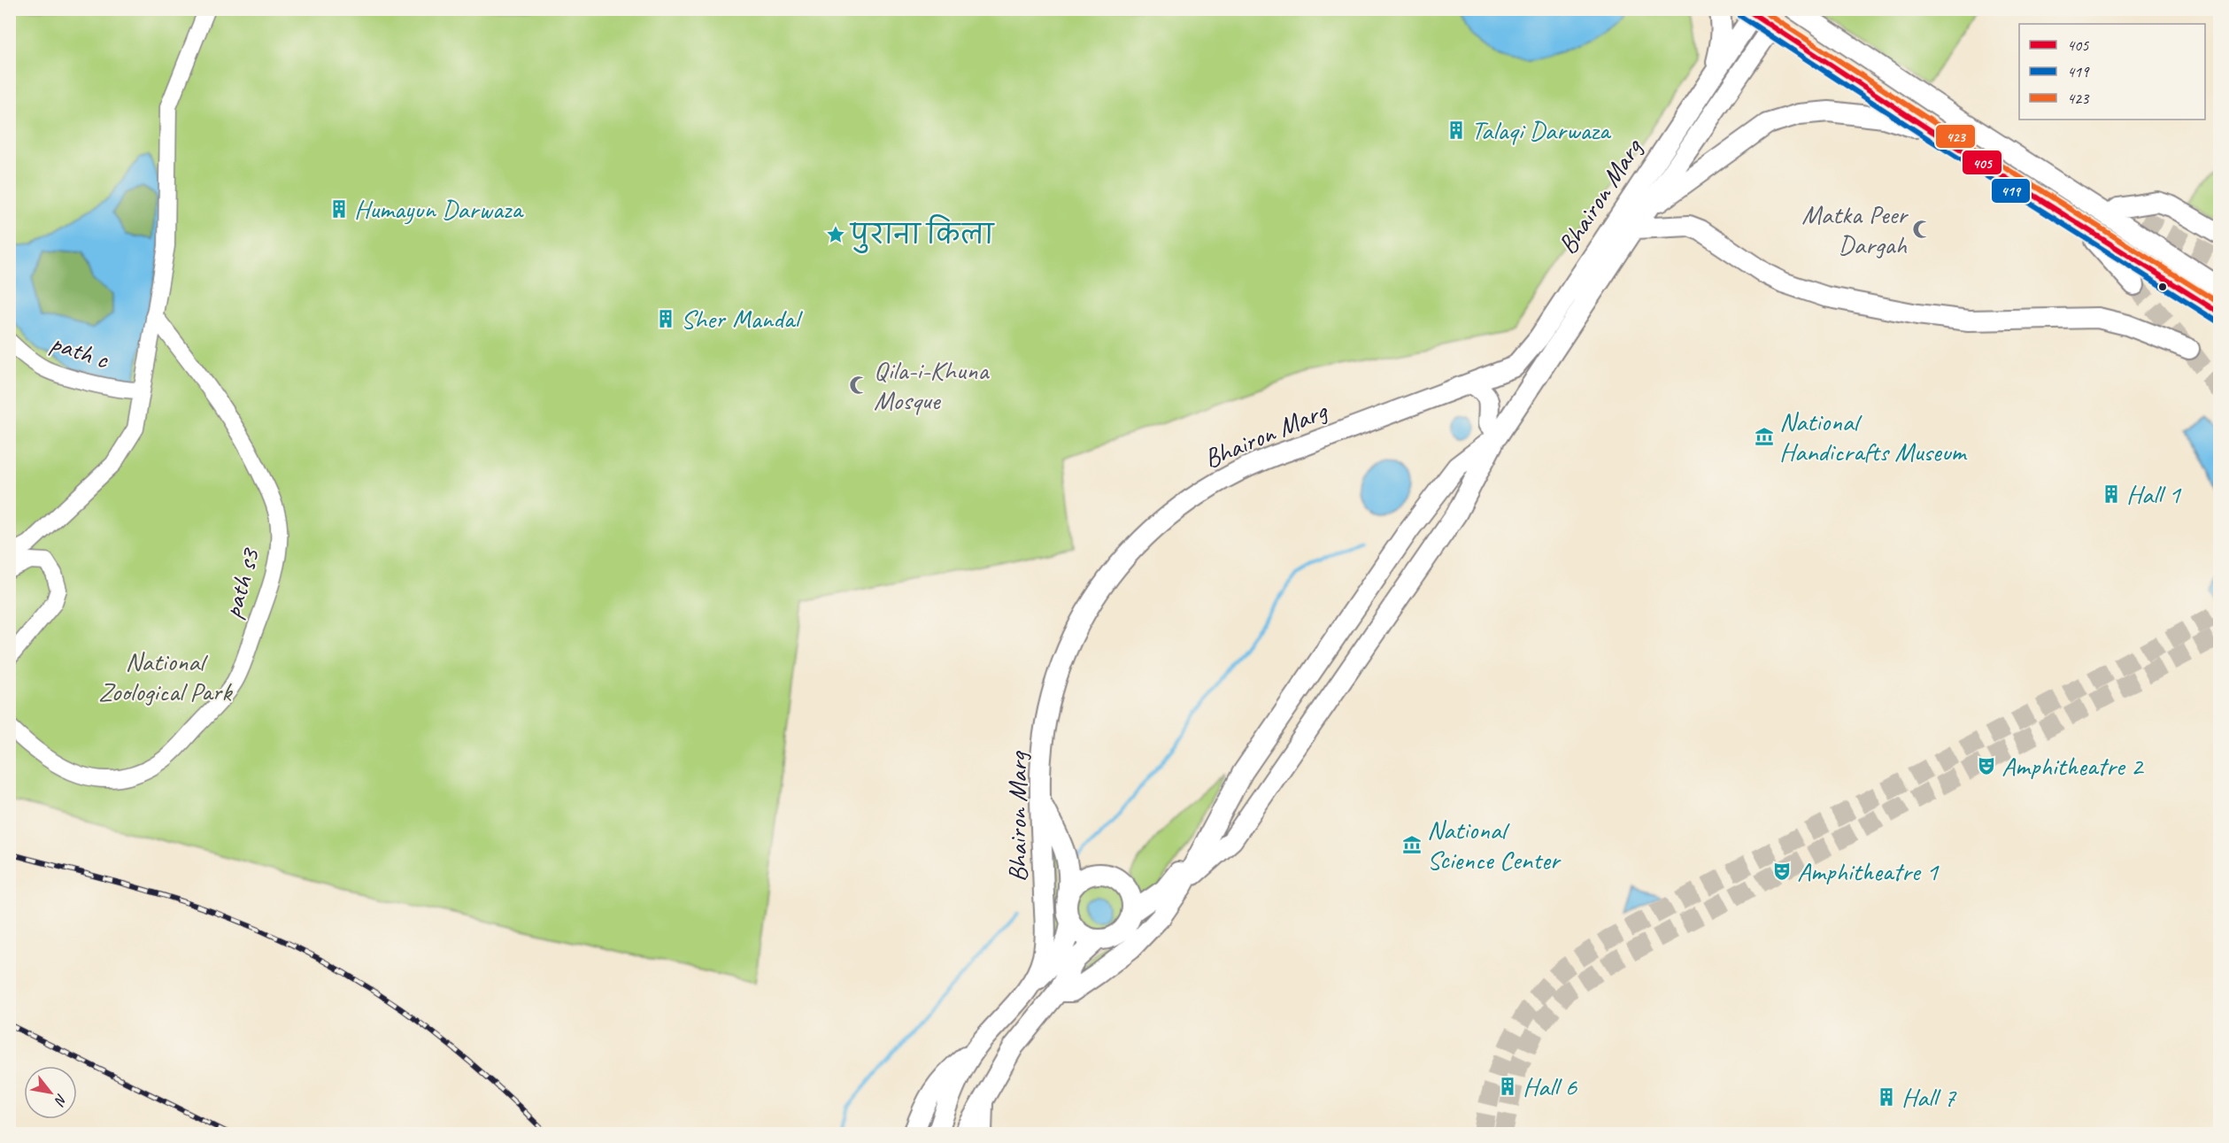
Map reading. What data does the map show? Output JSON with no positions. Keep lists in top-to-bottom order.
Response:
{
  "streets": {
    "main road": ["Bhairon Marg"],
    "street": ["path c", "path s3"]
  },
  "parks": ["National Zoological Park"],
  "places": {
    "building": [
      "Talaqi Darwaza",
      "Humayun Darwaza",
      "Sher Mandal",
      "Hall 1",
      "Hall 6",
      "Hall 7"
    ],
    "mosque": ["Matka Peer Dargah", "Qila-i-Khuna Mosque"],
    "place": ["पुराना किला"],
    "museum": ["National Handicrafts Museum", "National Science Center"],
    "theatre": ["Amphitheatre 2", "Amphitheatre 1"]
  },
  "lines": ["transit line 405", "transit line 423", "transit line 419"],
  "legend": ["405", "419", "423"],
  "north": "bottom right"
}
